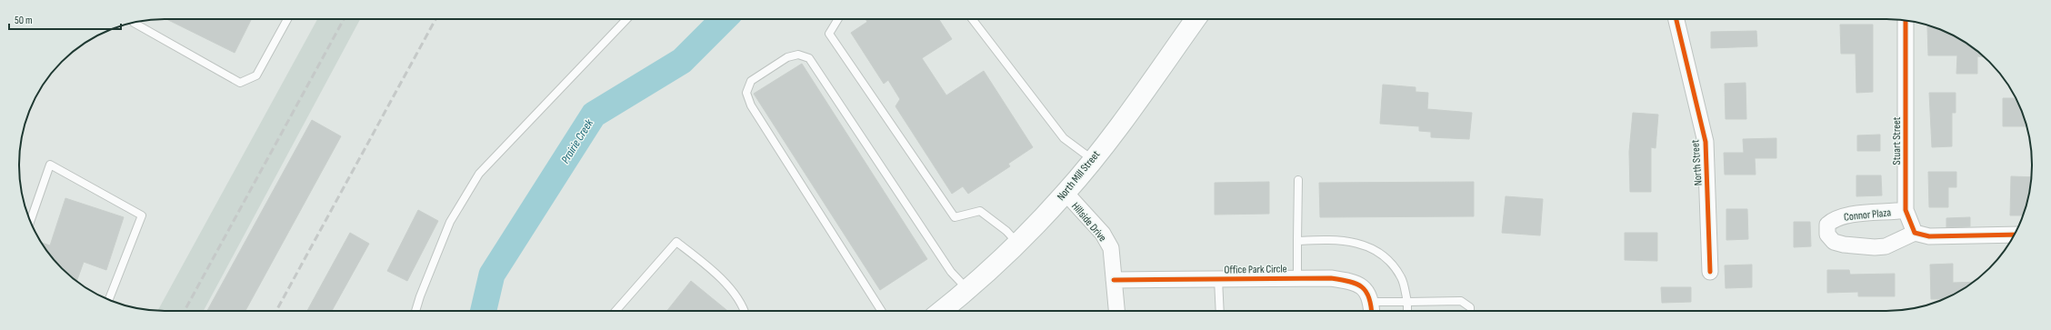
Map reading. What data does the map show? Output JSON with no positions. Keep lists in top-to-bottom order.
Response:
{
  "streets": {
    "main road": ["North Mill Street"],
    "street": [
      "Stuart Street",
      "North Street",
      "Connor Plaza",
      "Hillside Drive",
      "Office Park Circle"
    ]
  },
  "crossings": [
    ["Stuart Street", "Connor Plaza"],
    ["North Mill Street", "Hillside Drive"],
    ["Hillside Drive", "Office Park Circle"]
  ],
  "water": ["Prairie Creek"],
  "scale_bar": "50 m"
}
